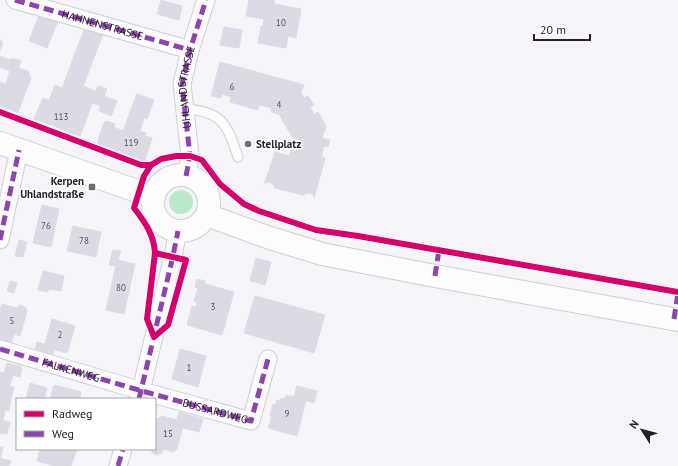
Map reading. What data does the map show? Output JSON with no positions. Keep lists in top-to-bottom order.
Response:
{
  "streets": {
    "street": [
      "HAHNENSTRASSE",
      "UHLANDSTRASSE",
      "FALKENWEG",
      "BUSSARDWEG"
    ]
  },
  "crossings": [
    ["HAHNENSTRASSE", "UHLANDSTRASSE"],
    ["FALKENWEG", "BUSSARDWEG"]
  ],
  "places": {
    "other": ["Stellplatz"],
    "transit": ["Kerpen Uhlandstraße"]
  },
  "house_numbers": [
    "10",
    "6",
    "4",
    "113",
    "119",
    "76",
    "78",
    "80",
    "3",
    "5",
    "2",
    "1",
    "9",
    "15"
  ],
  "legend": ["Radweg", "Weg"],
  "scale_bar": "20 m",
  "north": "top left"
}
